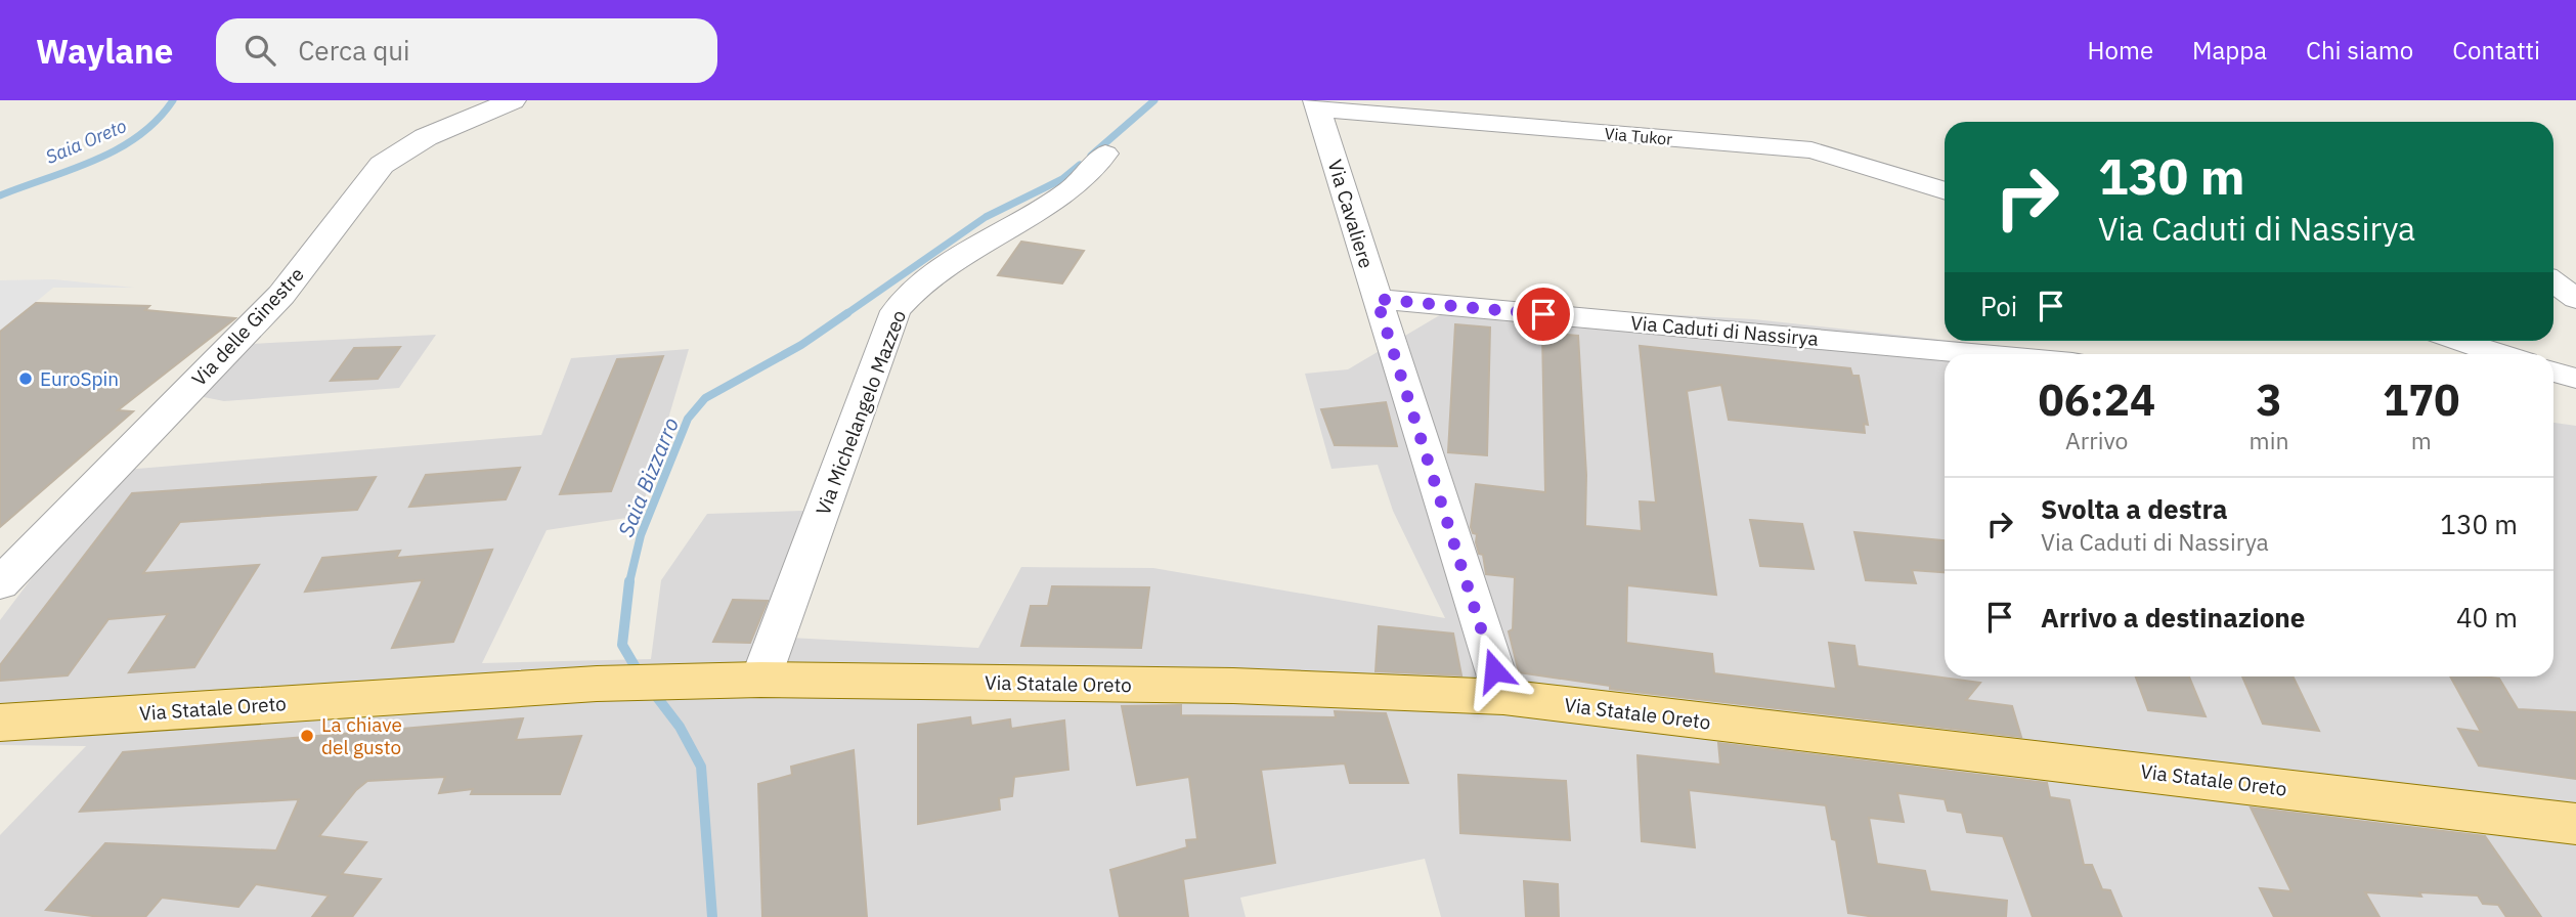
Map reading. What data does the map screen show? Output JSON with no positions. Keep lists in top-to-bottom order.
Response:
{
  "streets": {
    "main road": ["Via Statale Oreto"],
    "street": [
      "Via Tukor",
      "Via Cavaliere",
      "Via delle Ginestre",
      "Via Caduti di Nassirya",
      "Via Michelangelo Mazzeo"
    ]
  },
  "crossings": [
    ["Via Tukor", "Via Cavaliere"],
    ["Via Cavaliere", "Via Caduti di Nassirya"],
    ["Via Cavaliere", "Via Statale Oreto"],
    ["Via Michelangelo Mazzeo", "Via Statale Oreto"]
  ],
  "water": ["Saia Oreto", "Saia Bizzarro"],
  "places": ["EuroSpin", "La chiave del gusto"],
  "page": {
    "header": "Waylane",
    "search": "Cerca qui",
    "nav": [
      "Home",
      "Mappa",
      "Chi siamo",
      "Contatti"
    ],
    "turn": ["130 m", "Via Caduti di Nassirya"],
    "then": "Poi",
    "eta": [
      "06:24",
      "Arrivo",
      "3",
      "min",
      "170",
      "m"
    ],
    "list": [
      {
        "name": "Svolta a destra",
        "note": "Via Caduti di Nassirya",
        "value": "130 m"
      },
      {
        "name": "Arrivo a destinazione",
        "value": "40 m"
      }
    ]
  }
}
